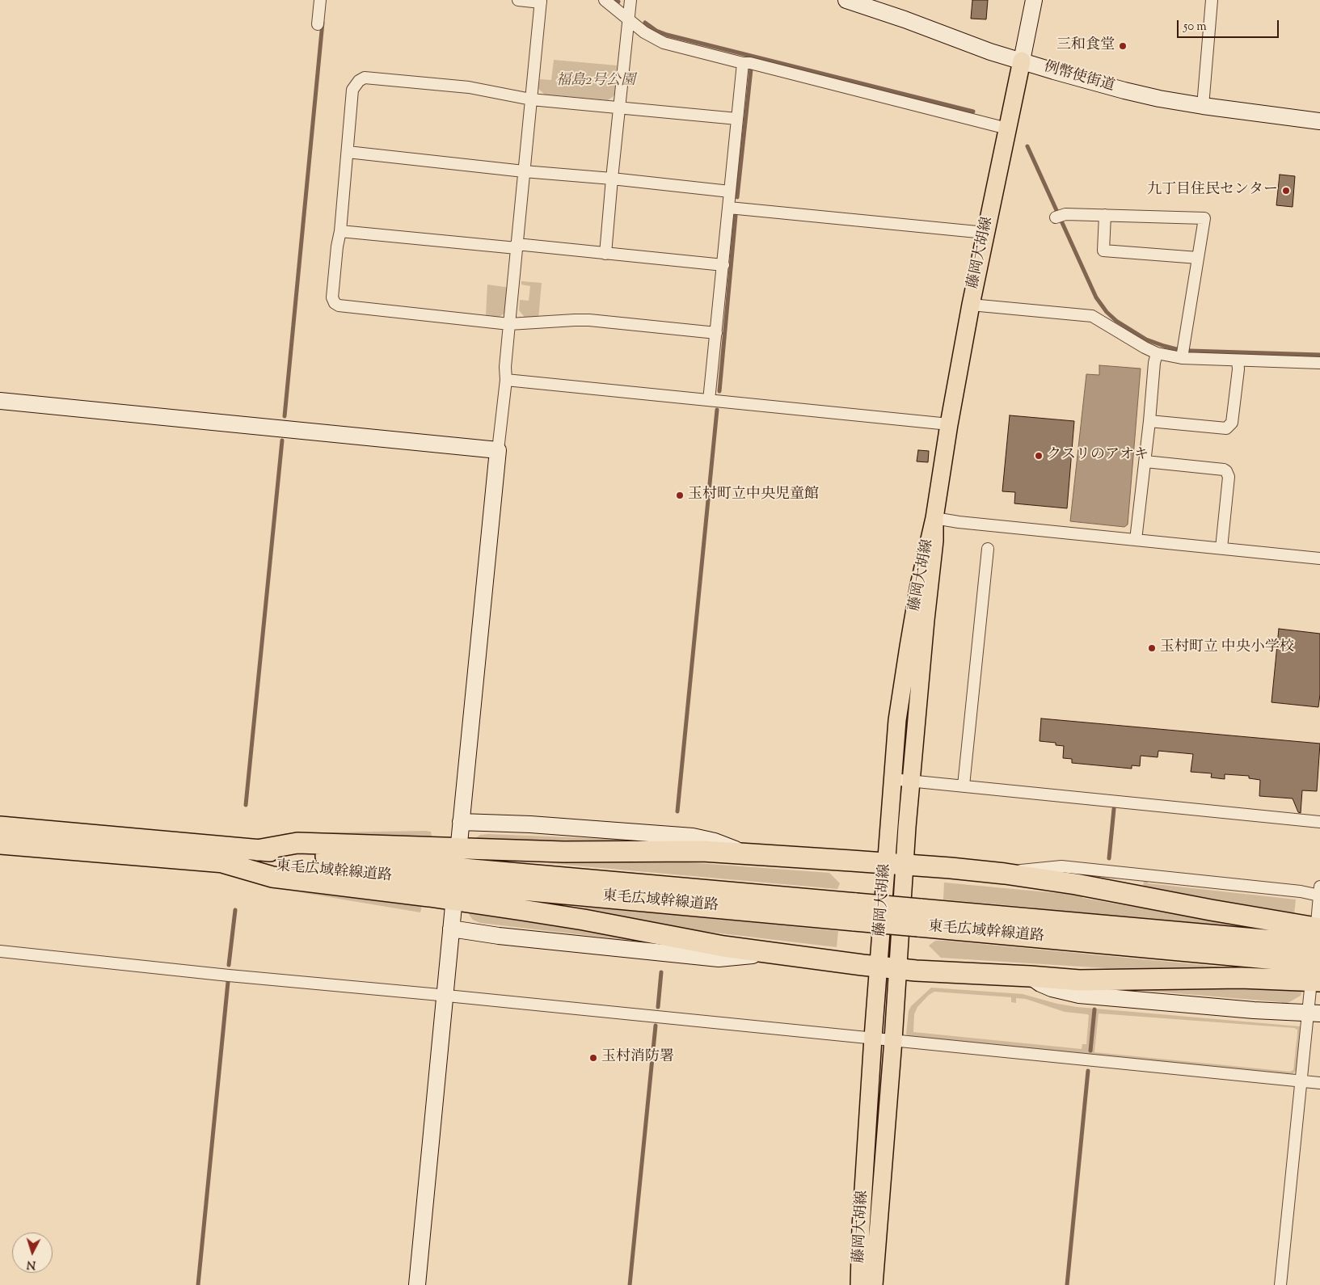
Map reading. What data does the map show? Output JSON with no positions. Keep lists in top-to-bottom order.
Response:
{
  "streets": {
    "highway": ["東毛広域幹線道路"],
    "main road": ["藤岡大胡線"],
    "street": ["例幣使街道"]
  },
  "crossings": [
    ["例幣使街道", "藤岡大胡線"]
  ],
  "parks": ["福島2号公園"],
  "places": [
    "三和食堂",
    "九丁目住民センター",
    "クスリのアオキ",
    "玉村町立中央児童館",
    "玉村町立 中央小学校",
    "玉村消防署"
  ],
  "scale_bar": "50 m",
  "north": "bottom"
}
